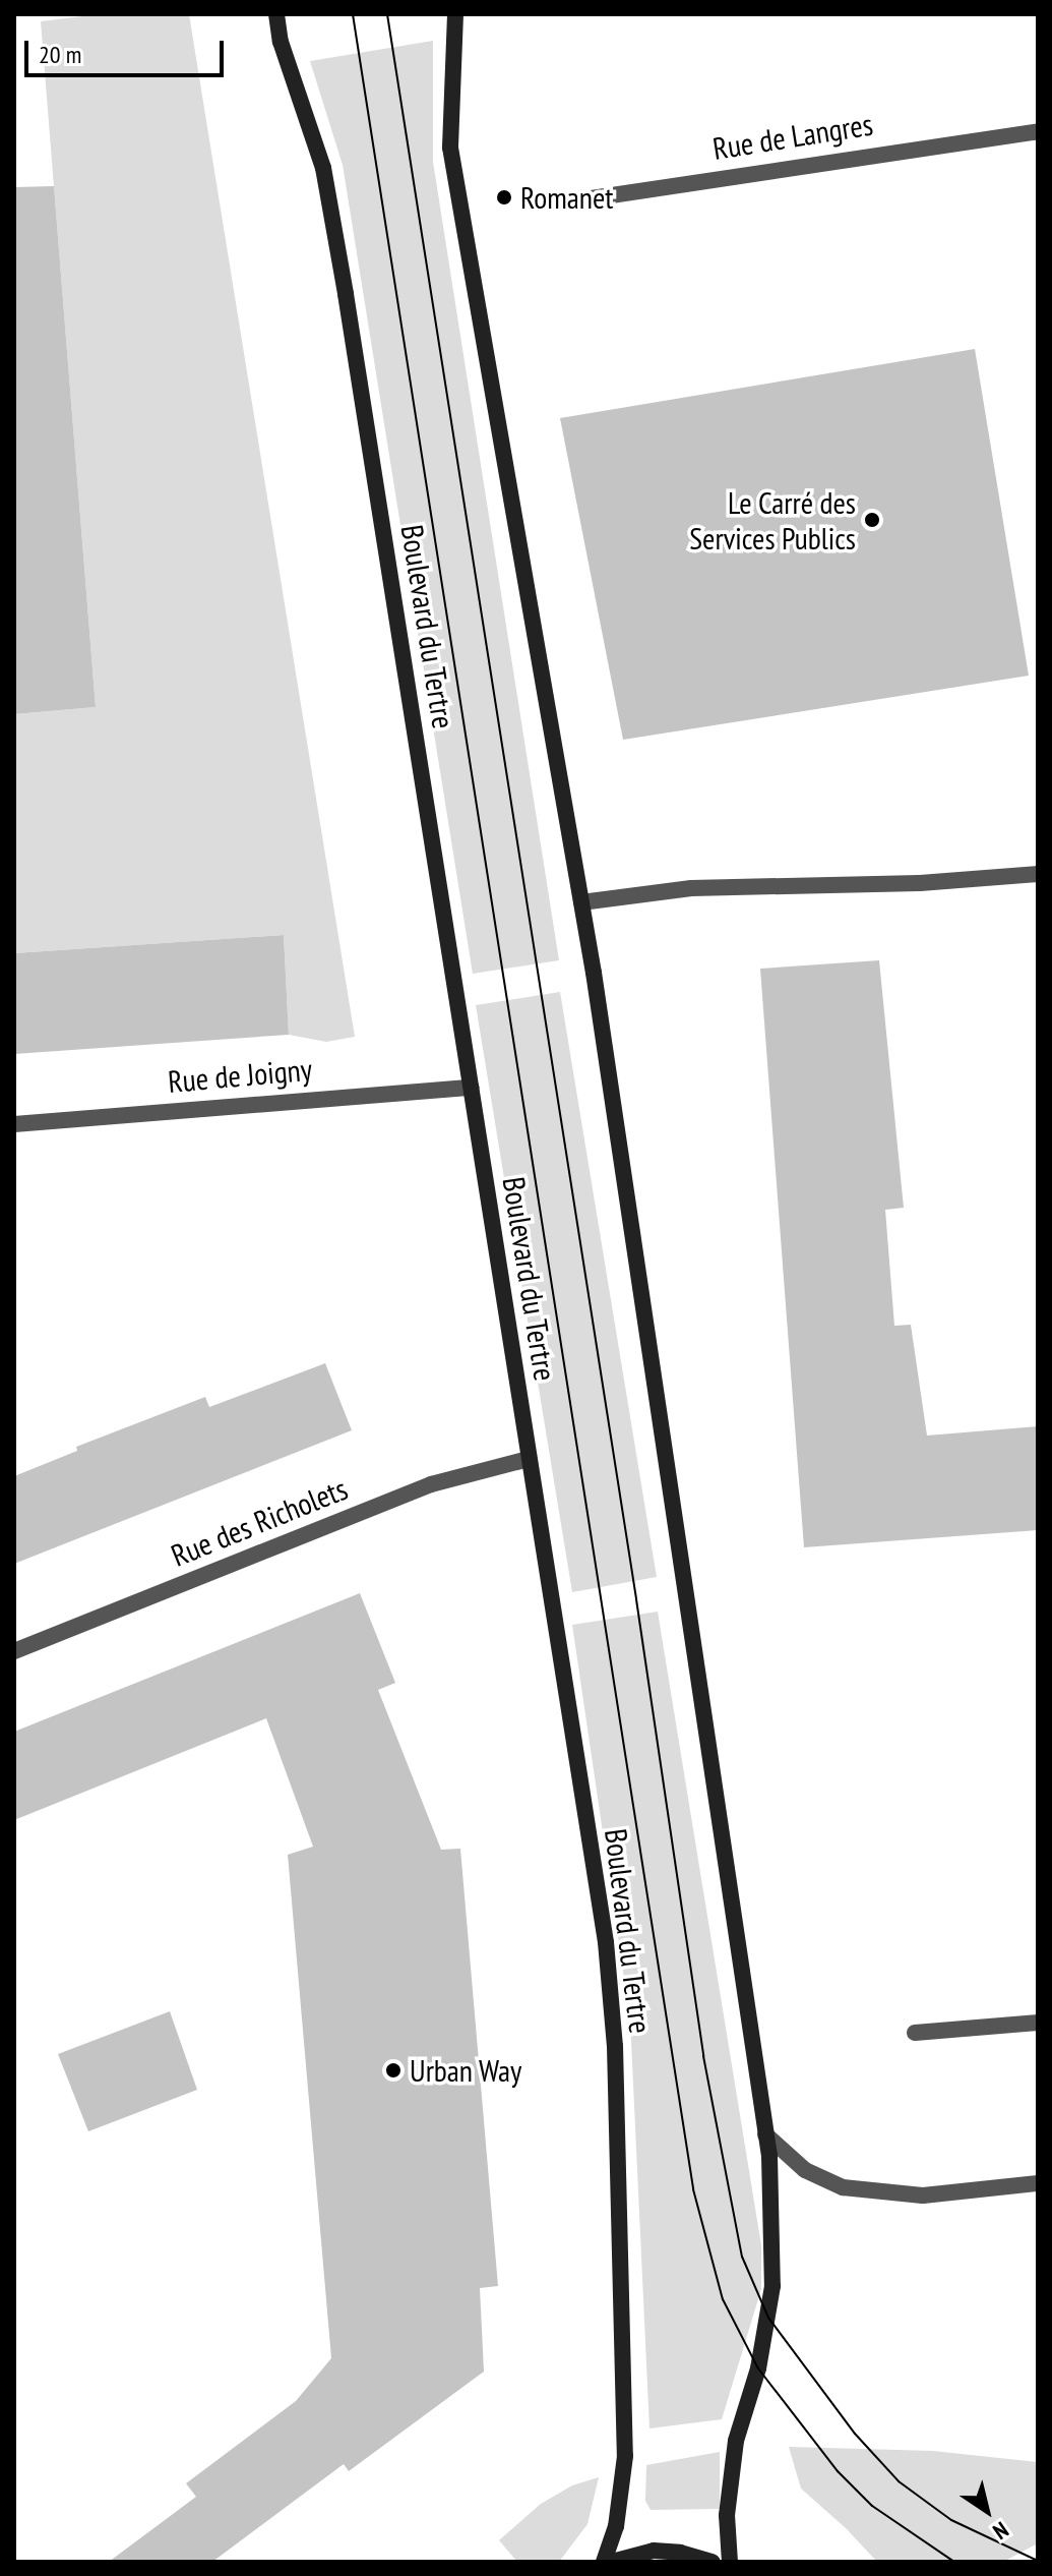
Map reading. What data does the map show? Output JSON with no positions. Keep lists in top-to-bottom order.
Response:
{
  "streets": {
    "main road": ["Boulevard du Tertre"],
    "street": ["Rue de Langres", "Rue de Joigny", "Rue des Richolets"]
  },
  "crossings": [
    ["Boulevard du Tertre", "Rue de Joigny"],
    ["Boulevard du Tertre", "Rue des Richolets"]
  ],
  "places": ["Romanet", "Le Carré des Services Publics", "Urban Way"],
  "scale_bar": "20 m",
  "north": "bottom right"
}
